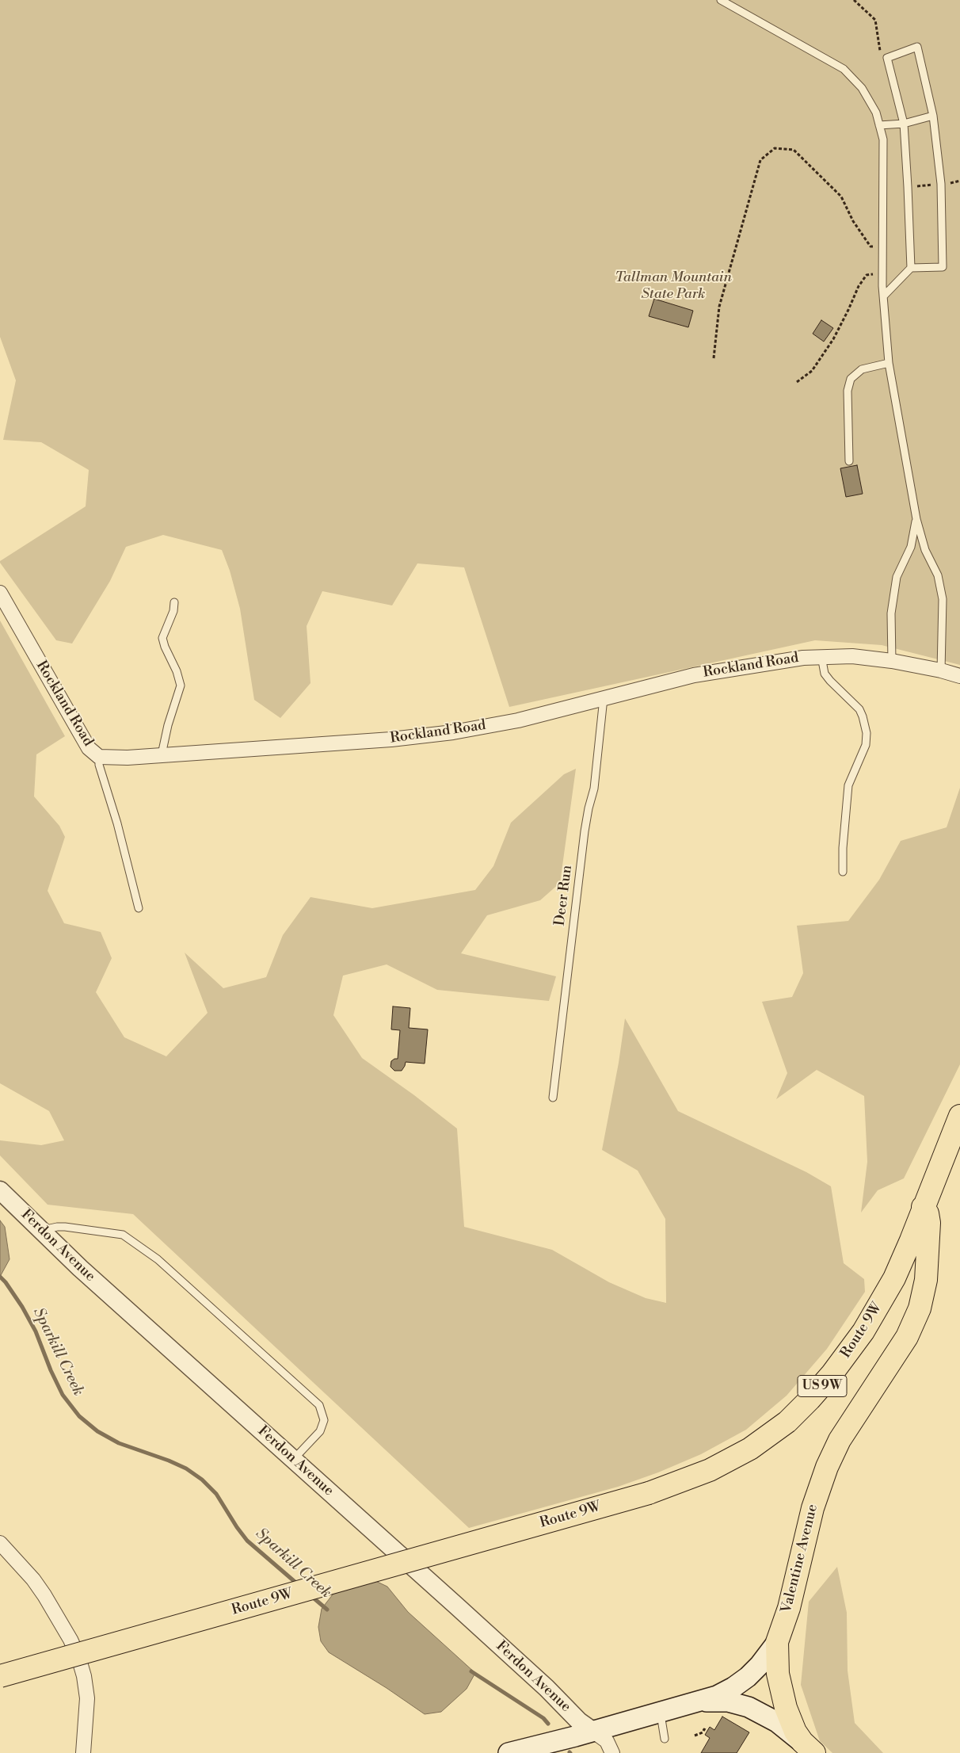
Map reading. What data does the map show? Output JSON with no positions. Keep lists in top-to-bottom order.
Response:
{
  "streets": {
    "main road": ["Route 9W", "US 9W", "Valentine Avenue"],
    "street": ["Rockland Road", "Ferdon Avenue"],
    "lane": ["Deer Run"]
  },
  "crossings": [
    ["Rockland Road", "Deer Run"],
    ["Ferdon Avenue", "Valentine Avenue"],
    ["Route 9W", "Valentine Avenue"]
  ],
  "water": ["Sparkill Creek"],
  "parks": ["Tallman Mountain State Park"]
}
